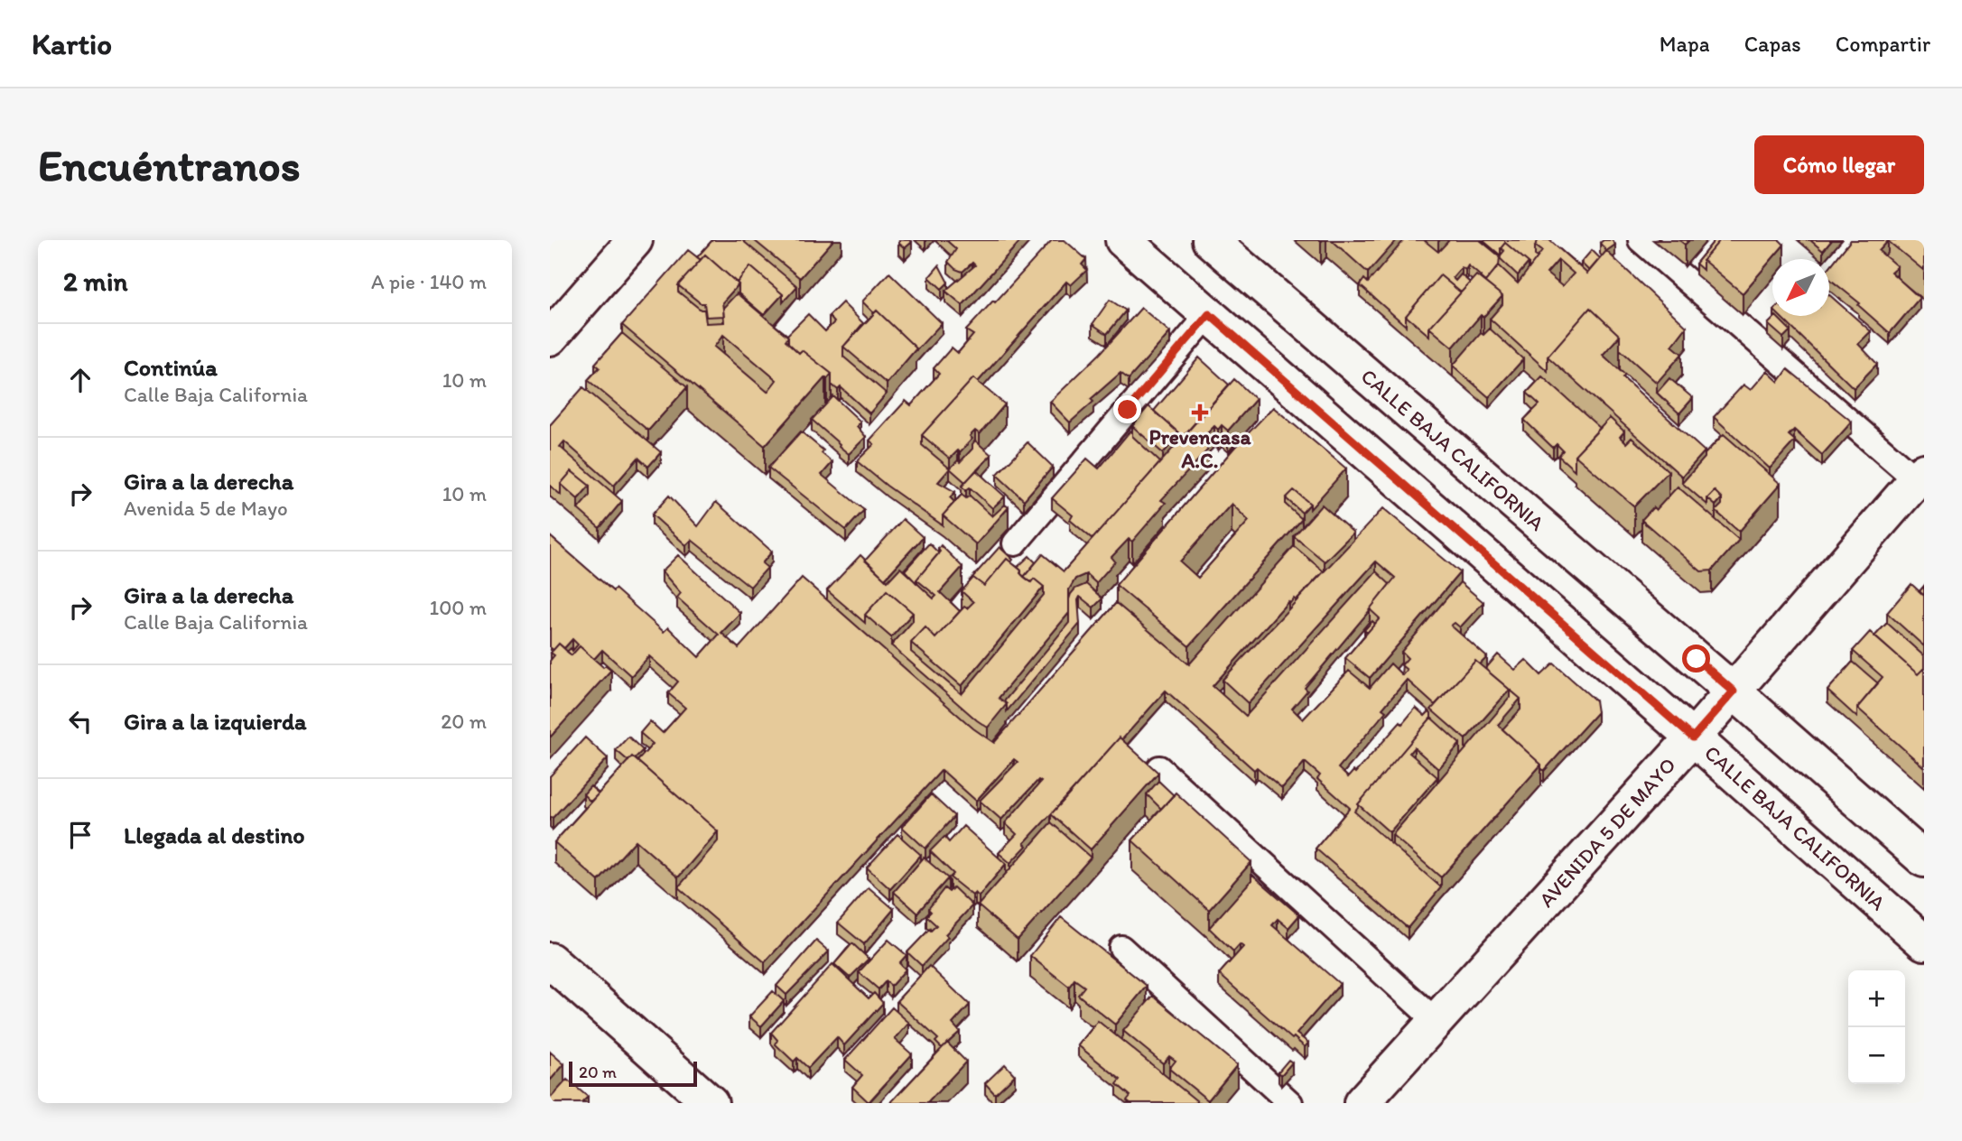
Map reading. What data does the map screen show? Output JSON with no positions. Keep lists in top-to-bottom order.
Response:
{
  "streets": {
    "street": ["CALLE BAJA CALIFORNIA", "AVENIDA 5 DE MAYO"]
  },
  "crossings": [
    ["CALLE BAJA CALIFORNIA", "AVENIDA 5 DE MAYO"]
  ],
  "places": {
    "health": ["Prevencasa A.C."]
  },
  "scale_bar": "20 m",
  "north": "bottom left",
  "page": {
    "header": "Kartio",
    "nav": ["Mapa", "Capas", "Compartir"],
    "buttons": "Cómo llegar",
    "title": "Encuéntranos",
    "heading": ["2 min", "A pie · 140 m"],
    "list": [
      ["Continúa", "Calle Baja California", "10 m"],
      ["Gira a la derecha", "Avenida 5 de Mayo", "10 m"],
      ["Gira a la derecha", "Calle Baja California", "100 m"],
      ["Gira a la izquierda", "20 m"],
      "Llegada al destino"
    ],
    "map_buttons": ["+", "−"],
    "scale": "20 m"
  }
}
